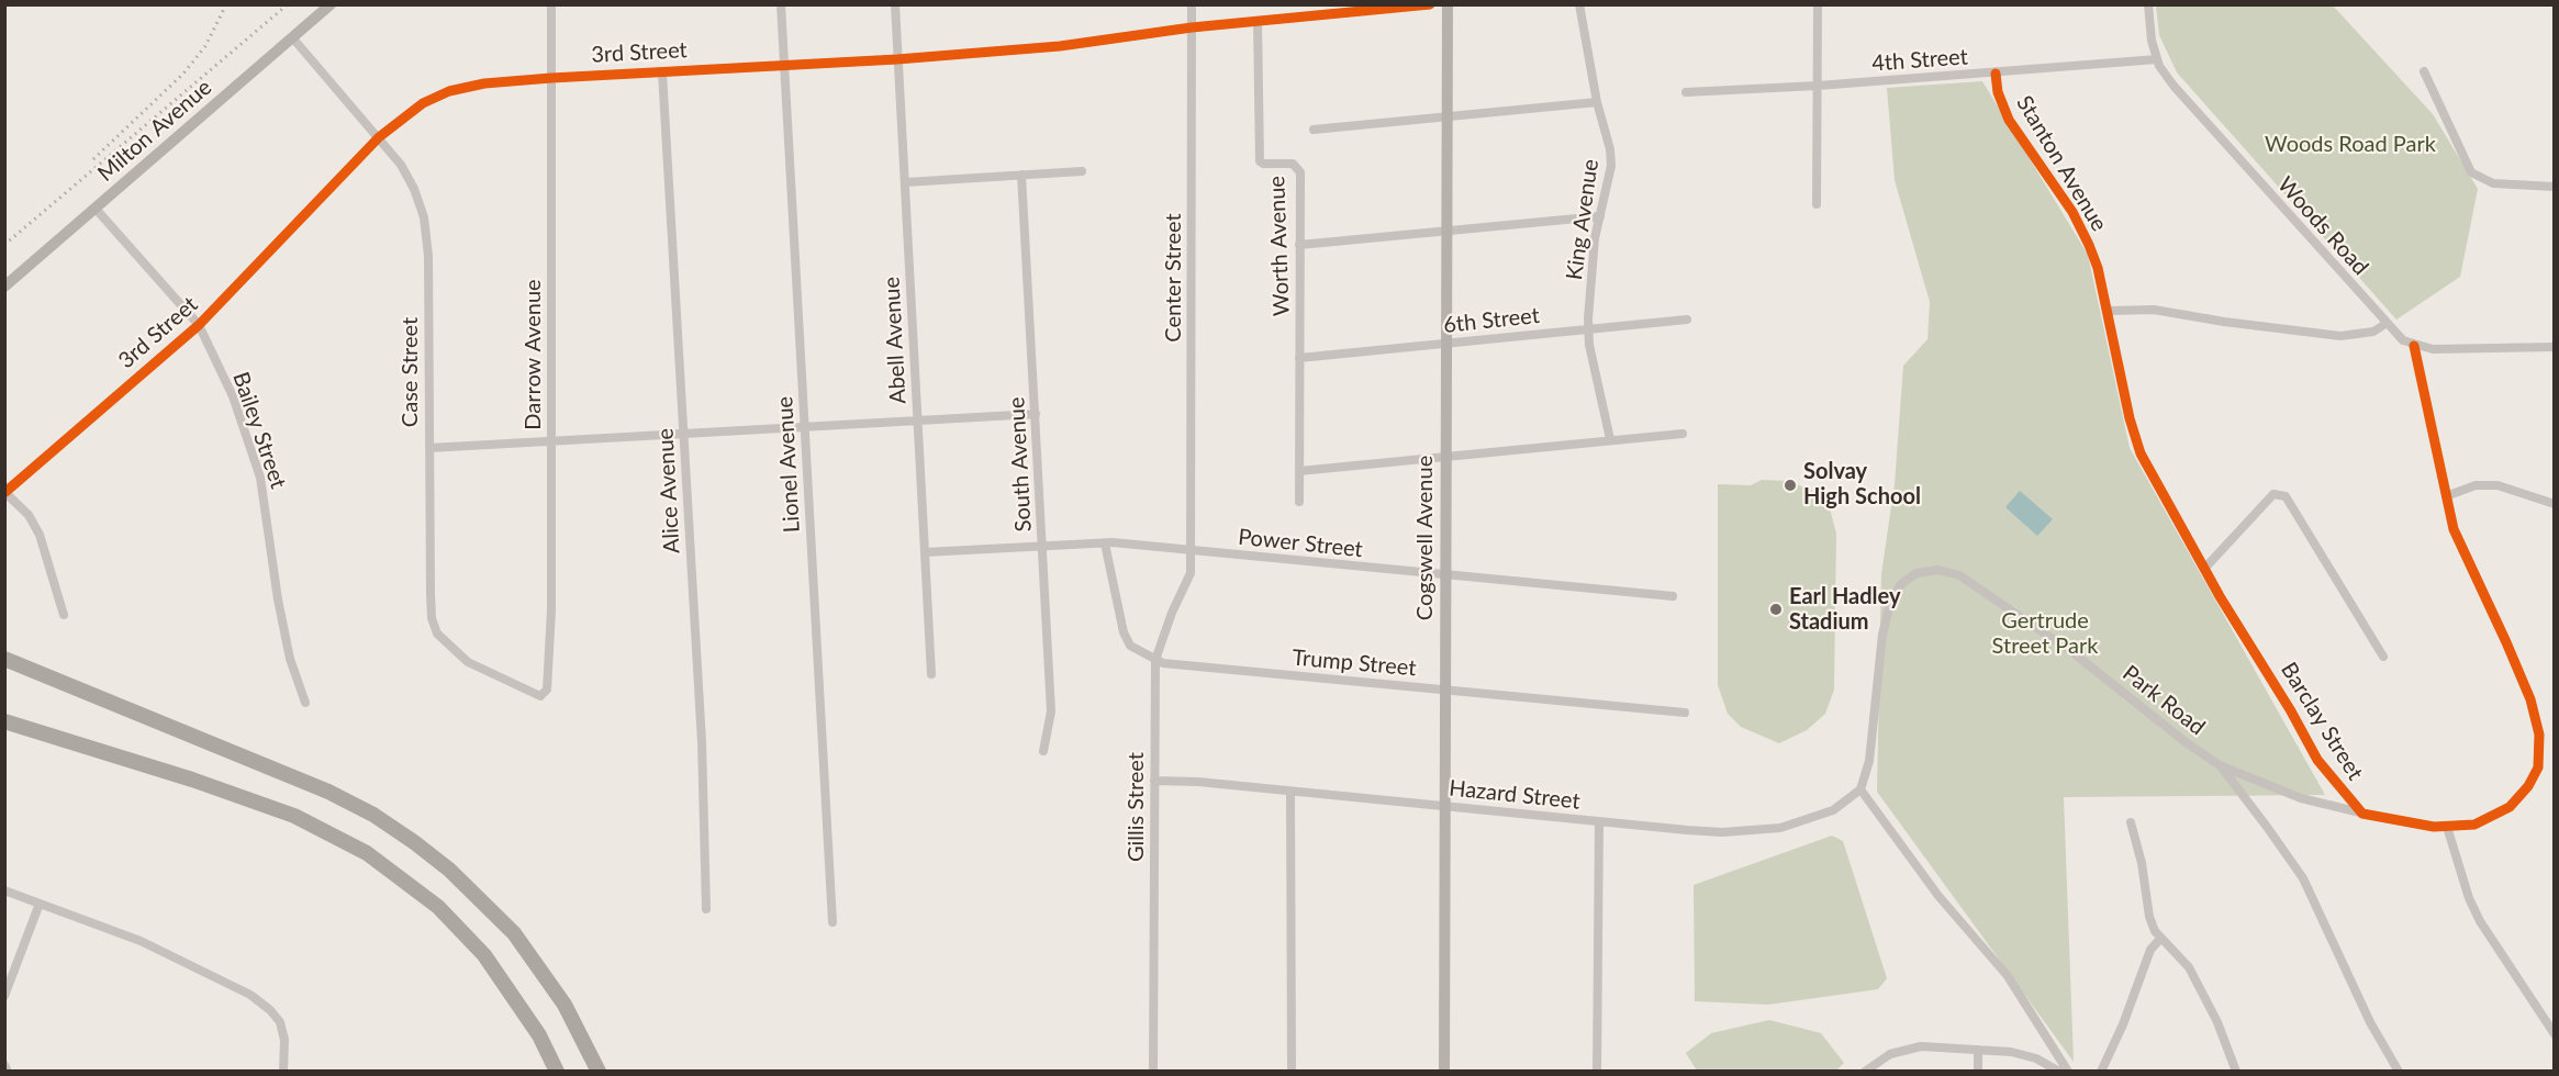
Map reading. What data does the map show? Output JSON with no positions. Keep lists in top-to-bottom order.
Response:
{
  "streets": {
    "street": [
      "3rd Street",
      "4th Street",
      "Milton Avenue",
      "Stanton Avenue",
      "King Avenue",
      "Woods Road",
      "Worth Avenue",
      "Center Street",
      "6th Street",
      "Abell Avenue",
      "Darrow Avenue",
      "Case Street",
      "Bailey Street",
      "Lionel Avenue",
      "South Avenue",
      "Alice Avenue",
      "Cogswell Avenue",
      "Power Street",
      "Trump Street",
      "Park Road",
      "Barclay Street",
      "Hazard Street",
      "Gillis Street"
    ]
  },
  "crossings": [
    ["3rd Street", "Worth Avenue"],
    ["3rd Street", "Center Street"],
    ["3rd Street", "Abell Avenue"],
    ["3rd Street", "Darrow Avenue"],
    ["3rd Street", "Case Street"],
    ["3rd Street", "Bailey Street"],
    ["3rd Street", "Lionel Avenue"],
    ["3rd Street", "Alice Avenue"],
    ["4th Street", "Stanton Avenue"],
    ["4th Street", "Woods Road"],
    ["Milton Avenue", "Case Street"],
    ["Milton Avenue", "Bailey Street"],
    ["Stanton Avenue", "Barclay Street"],
    ["King Avenue", "6th Street"],
    ["Worth Avenue", "6th Street"],
    ["Center Street", "Power Street"],
    ["Center Street", "Gillis Street"],
    ["6th Street", "Cogswell Avenue"],
    ["Abell Avenue", "Power Street"],
    ["Darrow Avenue", "Case Street"],
    ["South Avenue", "Power Street"],
    ["Cogswell Avenue", "Power Street"],
    ["Cogswell Avenue", "Trump Street"],
    ["Cogswell Avenue", "Hazard Street"],
    ["Power Street", "Trump Street"],
    ["Power Street", "Gillis Street"],
    ["Trump Street", "Gillis Street"],
    ["Park Road", "Barclay Street"],
    ["Park Road", "Hazard Street"],
    ["Hazard Street", "Gillis Street"]
  ],
  "parks": ["Woods Road Park", "Gertrude Street Park"],
  "places": ["Solvay High School", "Earl Hadley Stadium"]
}
